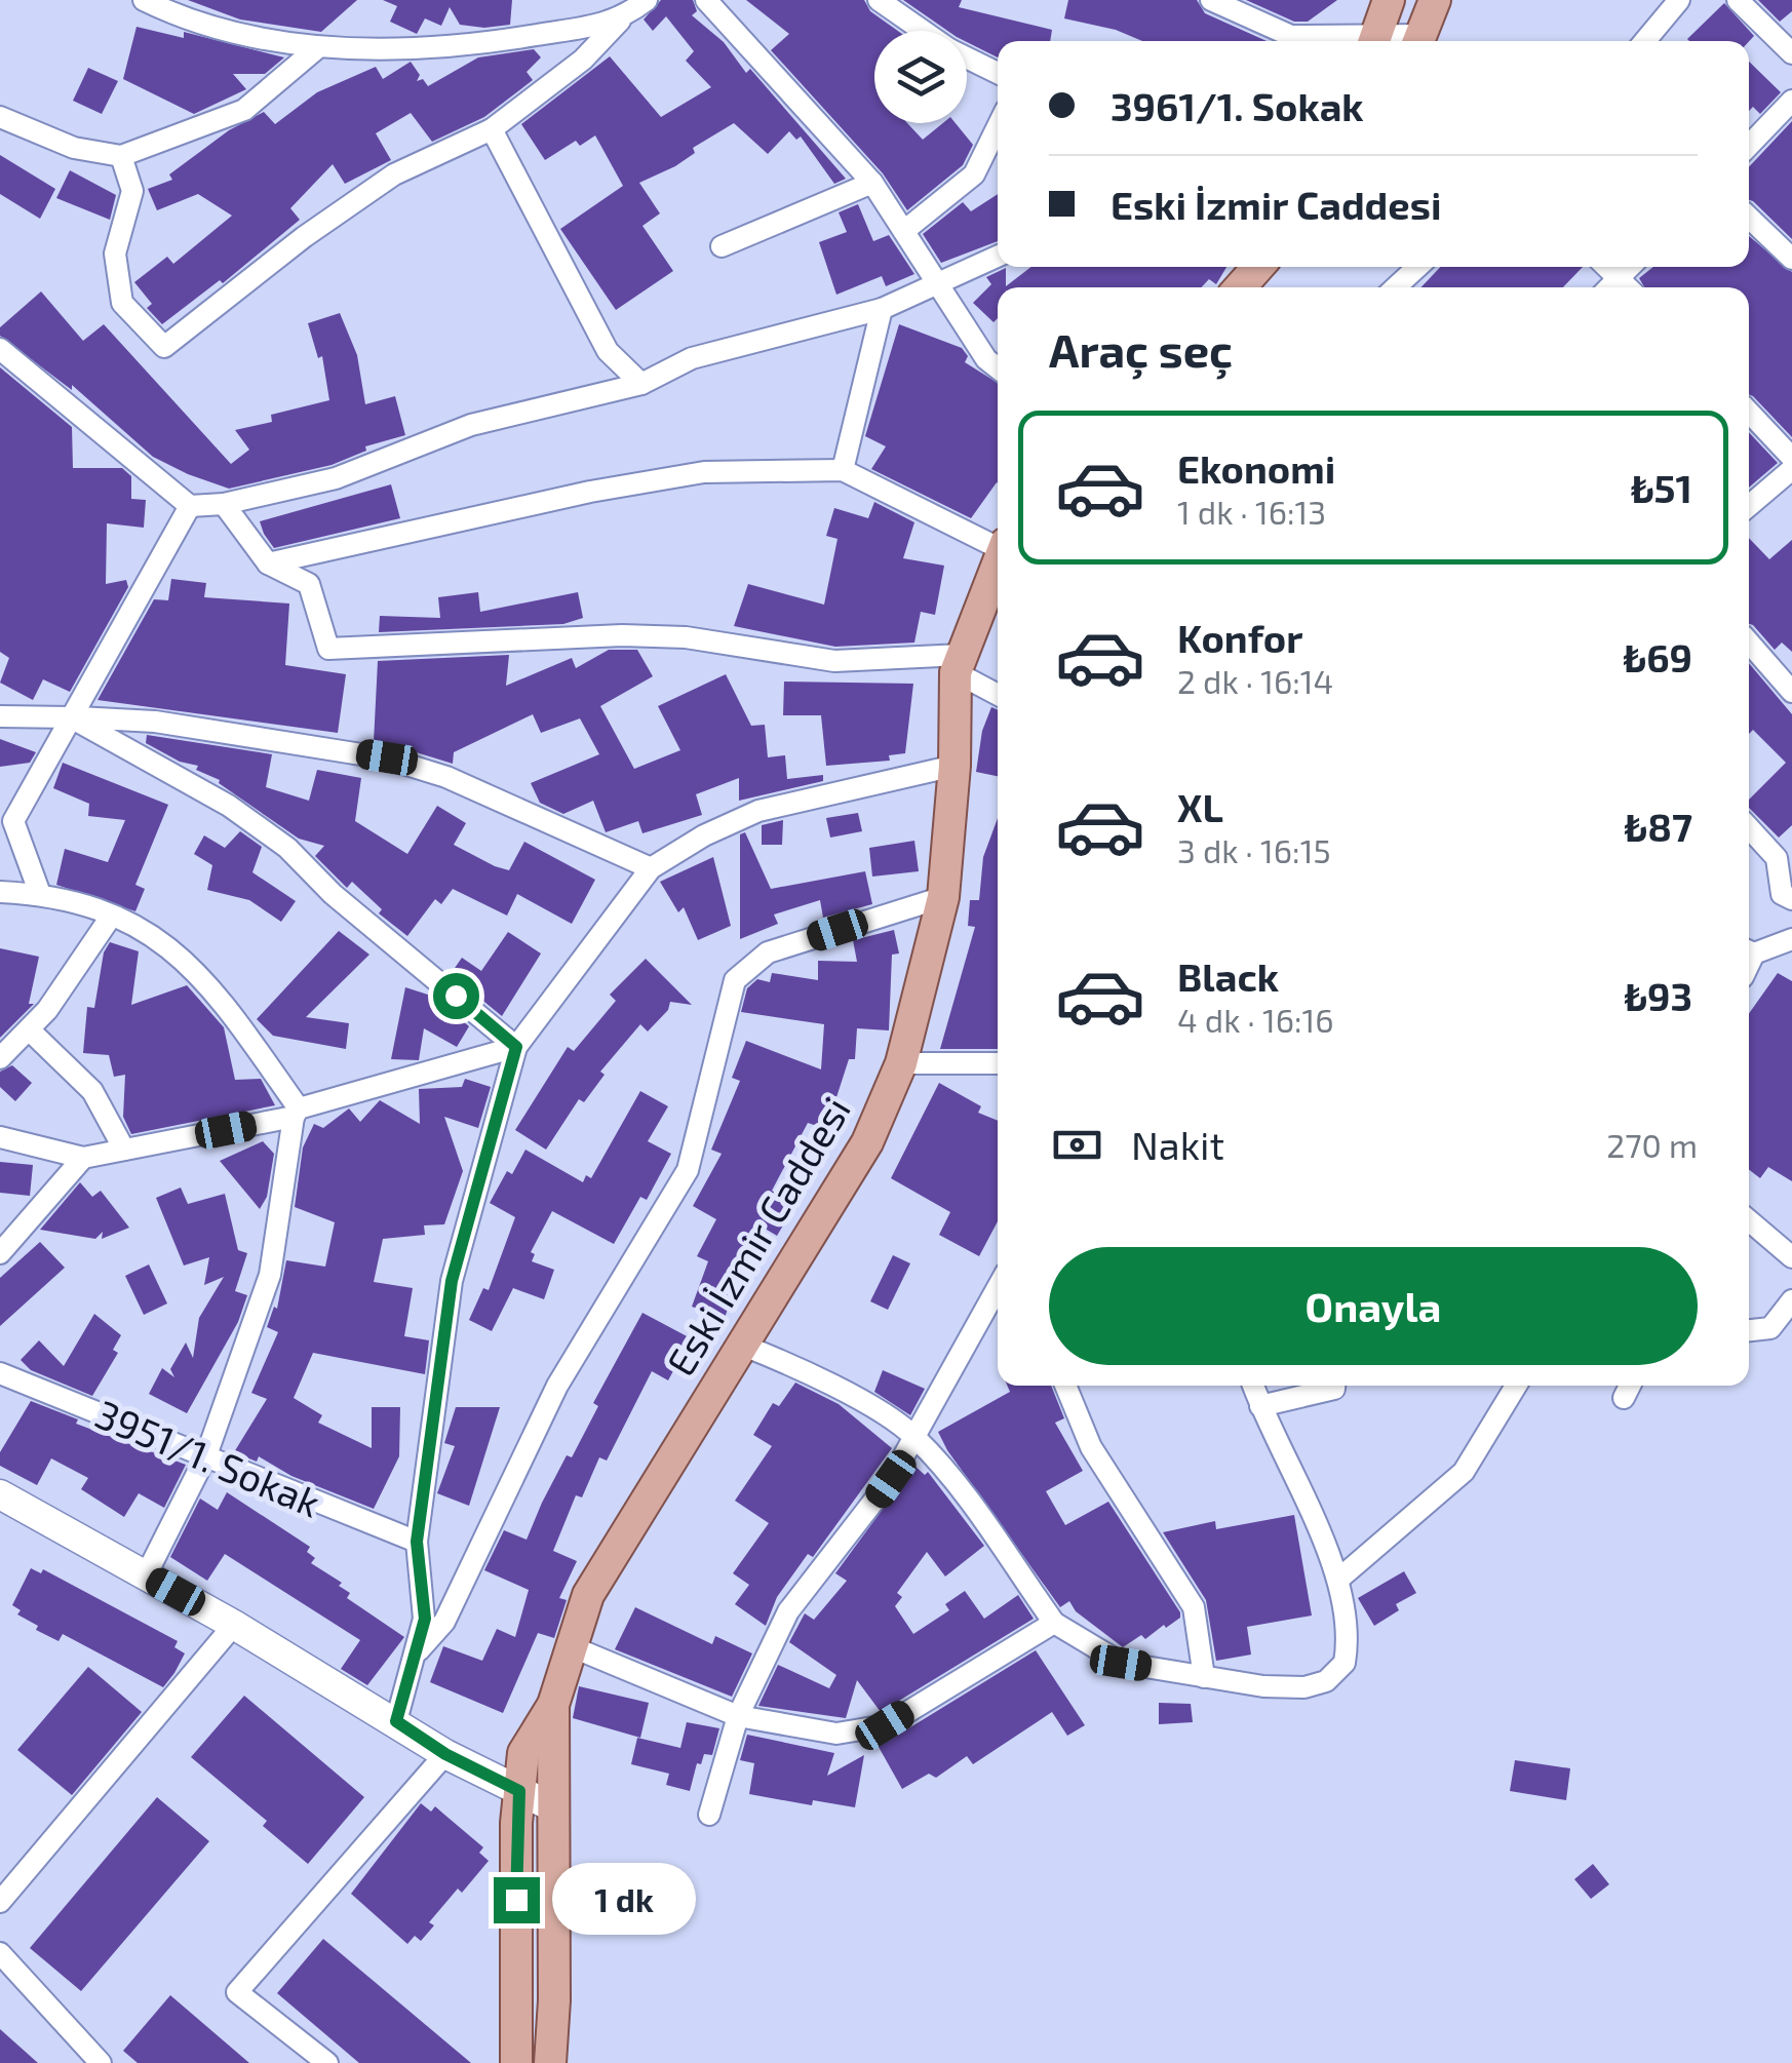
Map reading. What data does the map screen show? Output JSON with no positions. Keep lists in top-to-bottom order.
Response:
{
  "streets": {
    "main road": ["Eski İzmir Caddesi"],
    "street": ["3951/1. Sokak"]
  },
  "page": {
    "banner": ["3961/1. Sokak", "Eski İzmir Caddesi"],
    "heading": "Araç seç",
    "list": [
      {
        "name": "Ekonomi",
        "note": "1 dk · 16:13",
        "value": "₺51"
      },
      {
        "name": "Konfor",
        "note": "2 dk · 16:14",
        "value": "₺69"
      },
      {
        "name": "XL",
        "note": "3 dk · 16:15",
        "value": "₺87"
      },
      {
        "name": "Black",
        "note": "4 dk · 16:16",
        "value": "₺93"
      }
    ],
    "pay": ["Nakit", "270 m"],
    "buttons": "Onayla",
    "bubble": "1 dk"
  }
}
